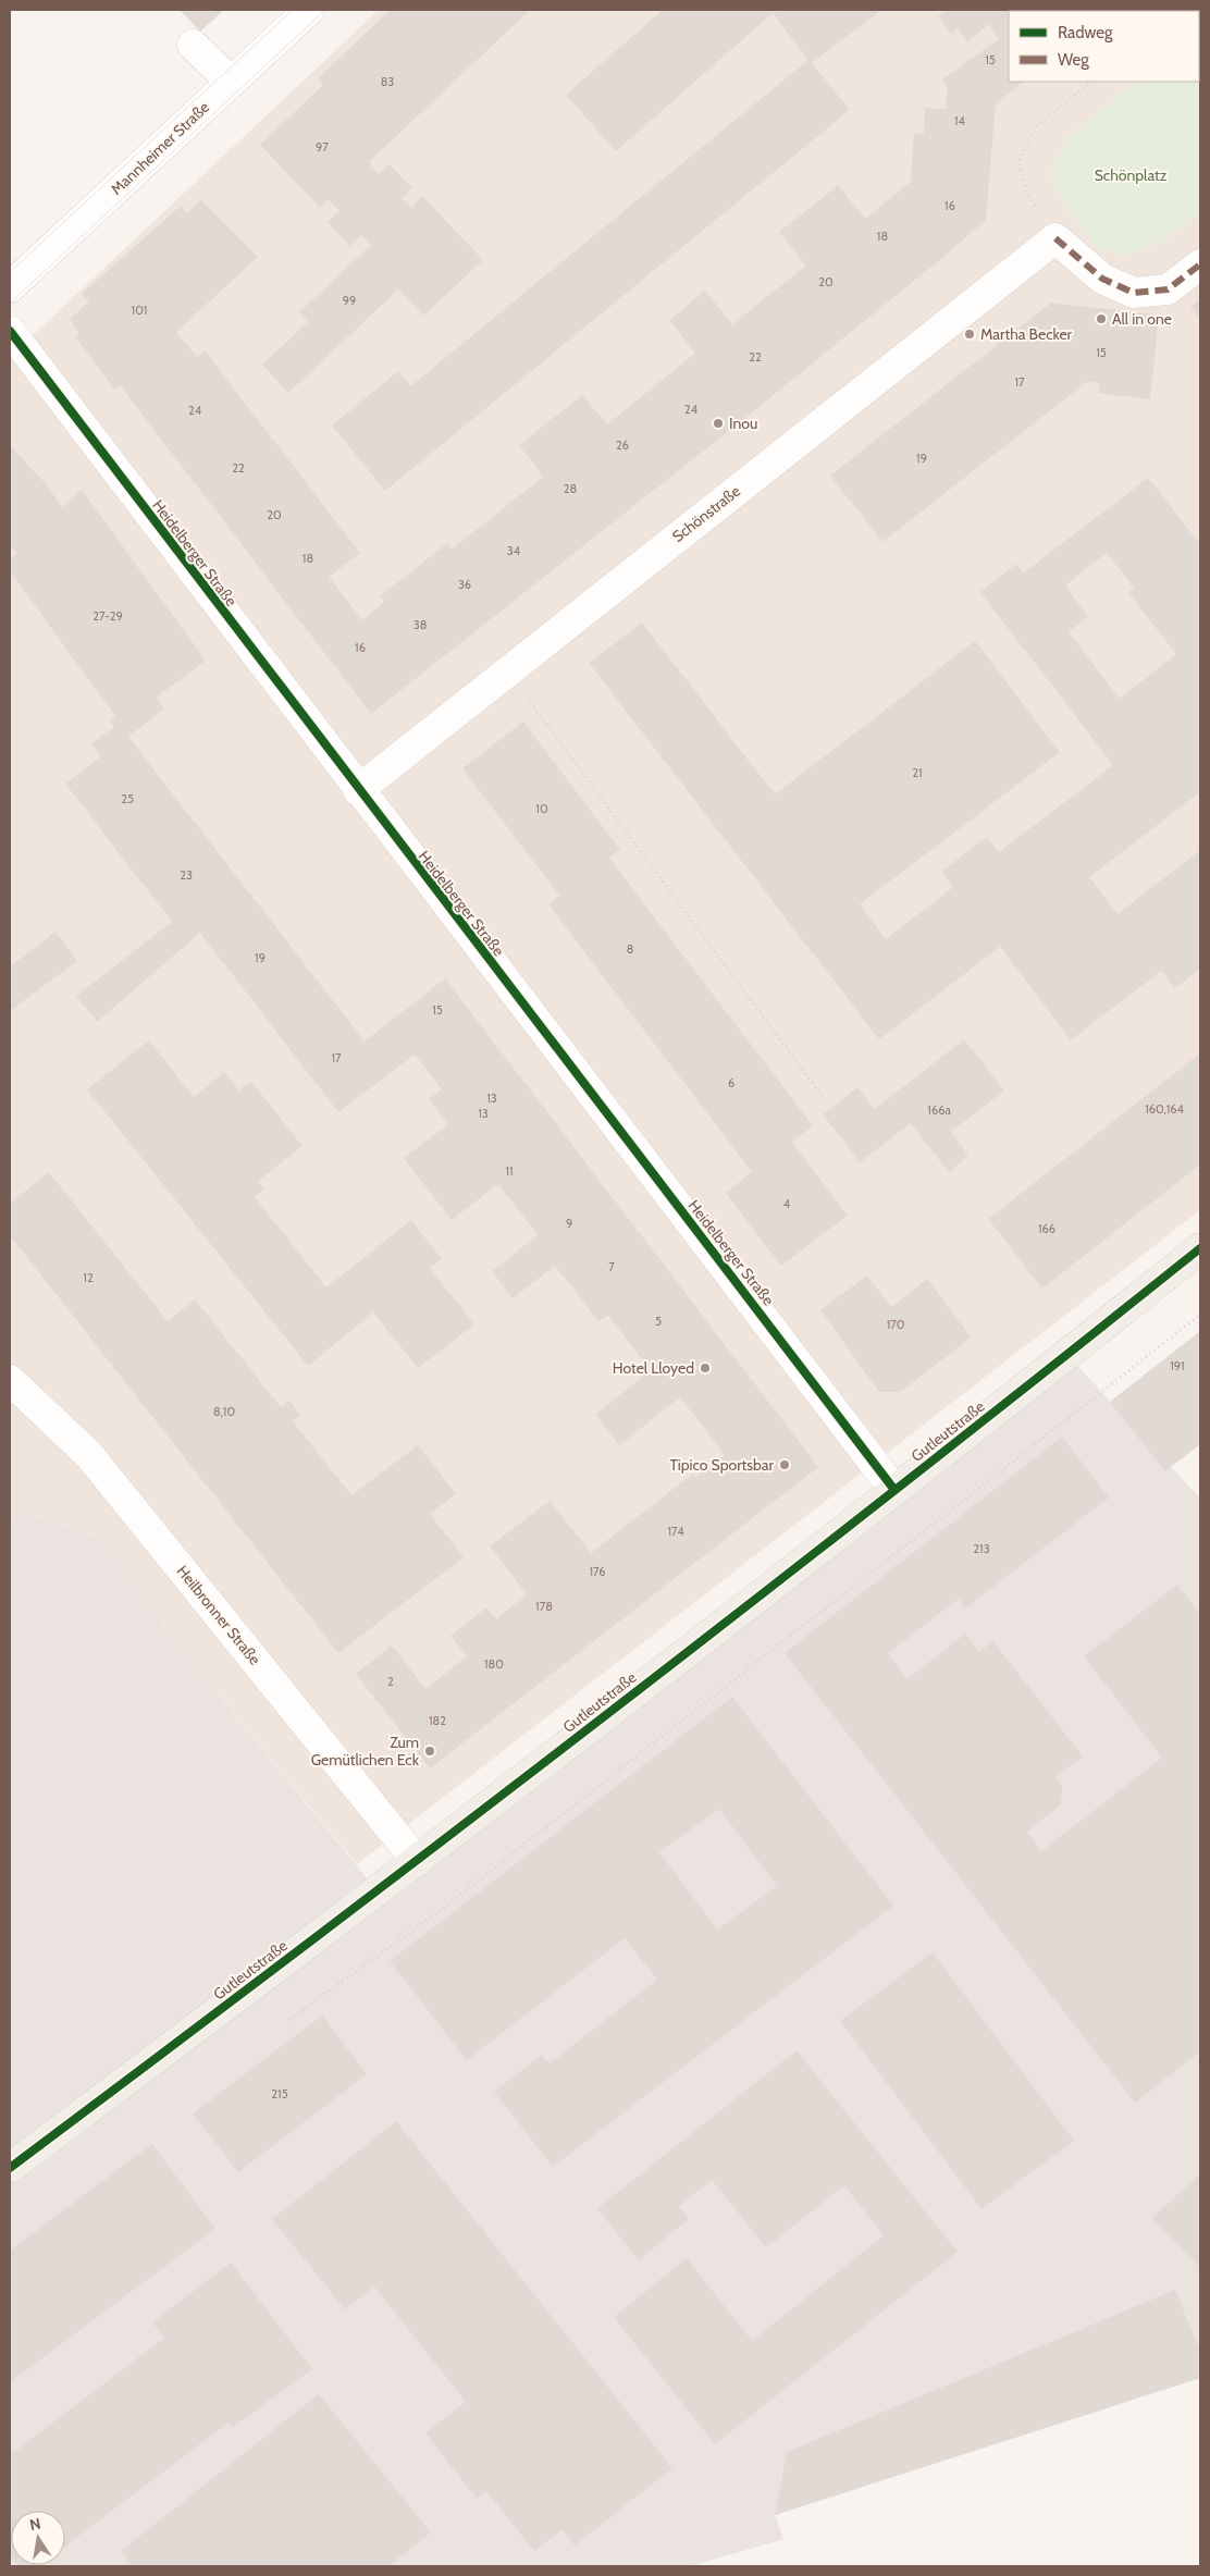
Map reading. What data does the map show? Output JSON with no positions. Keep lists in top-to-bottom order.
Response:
{
  "streets": {
    "main road": ["Gutleutstraße"],
    "street": [
      "Mannheimer Straße",
      "Schönstraße",
      "Heidelberger Straße",
      "Heilbronner Straße"
    ]
  },
  "crossings": [
    ["Schönstraße", "Heidelberger Straße"],
    ["Heidelberger Straße", "Gutleutstraße"],
    ["Gutleutstraße", "Heilbronner Straße"]
  ],
  "parks": ["Schönplatz"],
  "places": [
    "All in one",
    "Martha Becker",
    "Inou",
    "Hotel Lloyed",
    "Tipico Sportsbar",
    "Zum Gemütlichen Eck"
  ],
  "house_numbers": [
    "15",
    "83",
    "14",
    "97",
    "16",
    "18",
    "20",
    "99",
    "101",
    "15",
    "22",
    "17",
    "24",
    "24",
    "26",
    "19",
    "22",
    "28",
    "20",
    "34",
    "18",
    "36",
    "27-29",
    "38",
    "16",
    "21",
    "25",
    "10",
    "23",
    "8",
    "19",
    "15",
    "17",
    "6",
    "13",
    "160,164",
    "166a",
    "13",
    "11",
    "4",
    "9",
    "166",
    "7",
    "12",
    "5",
    "170",
    "191",
    "8,10",
    "174",
    "213",
    "176",
    "178",
    "180",
    "2",
    "182",
    "215"
  ],
  "legend": ["Radweg", "Weg"],
  "north": "top"
}
